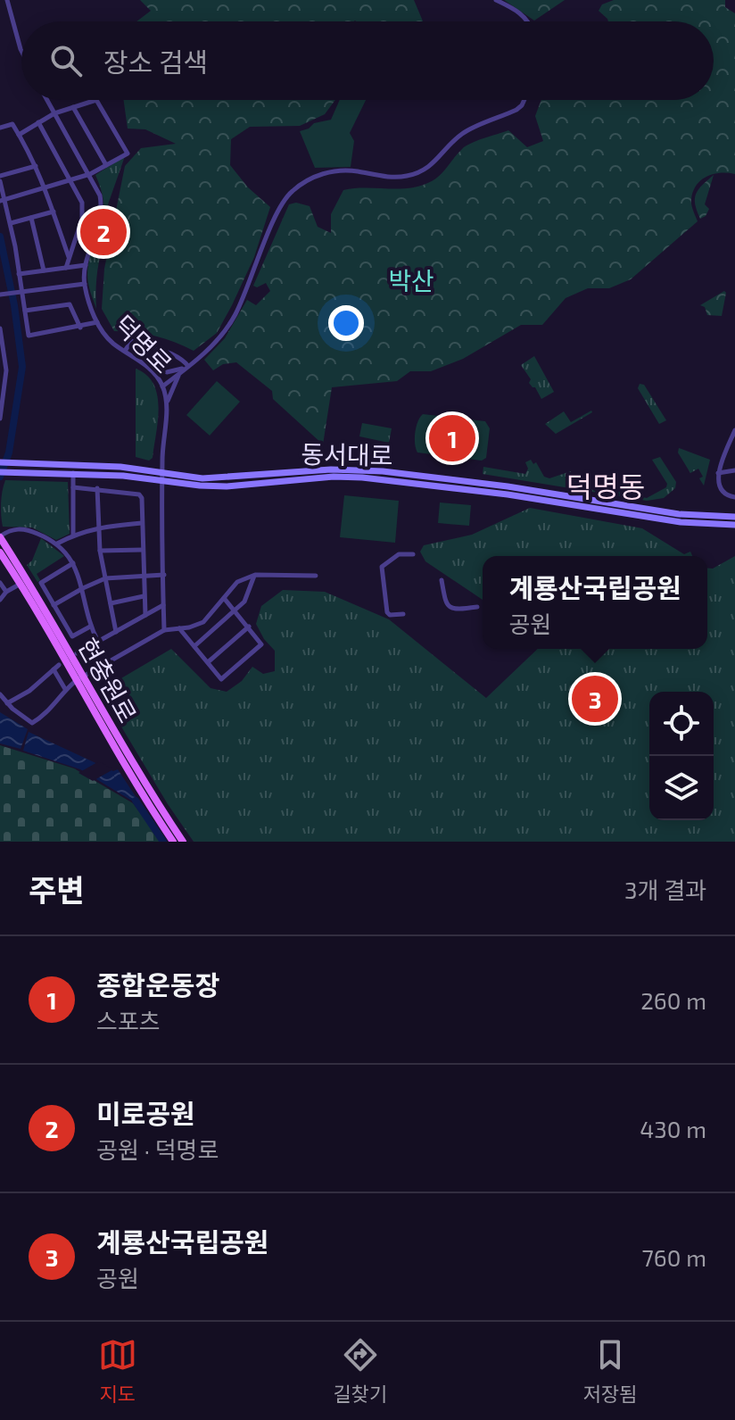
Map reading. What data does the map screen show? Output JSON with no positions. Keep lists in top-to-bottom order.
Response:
{
  "streets": {
    "main road": ["현충원로"],
    "street": ["덕명로", "동서대로"]
  },
  "crossings": [
    ["덕명로", "동서대로"]
  ],
  "districts": ["덕명동"],
  "parks": ["박산"],
  "page": {
    "search": "장소 검색",
    "pins": ["2", "1", "3"],
    "popup": ["계룡산국립공원", "공원"],
    "heading": ["주변", "3개 결과"],
    "list": [
      {
        "mark": "1",
        "name": "종합운동장",
        "note": "스포츠",
        "value": "260 m"
      },
      {
        "mark": "2",
        "name": "미로공원",
        "note": "공원 · 덕명로",
        "value": "430 m"
      },
      {
        "mark": "3",
        "name": "계룡산국립공원",
        "note": "공원",
        "value": "760 m"
      }
    ],
    "nav": ["지도", "길찾기", "저장됨"]
  }
}
